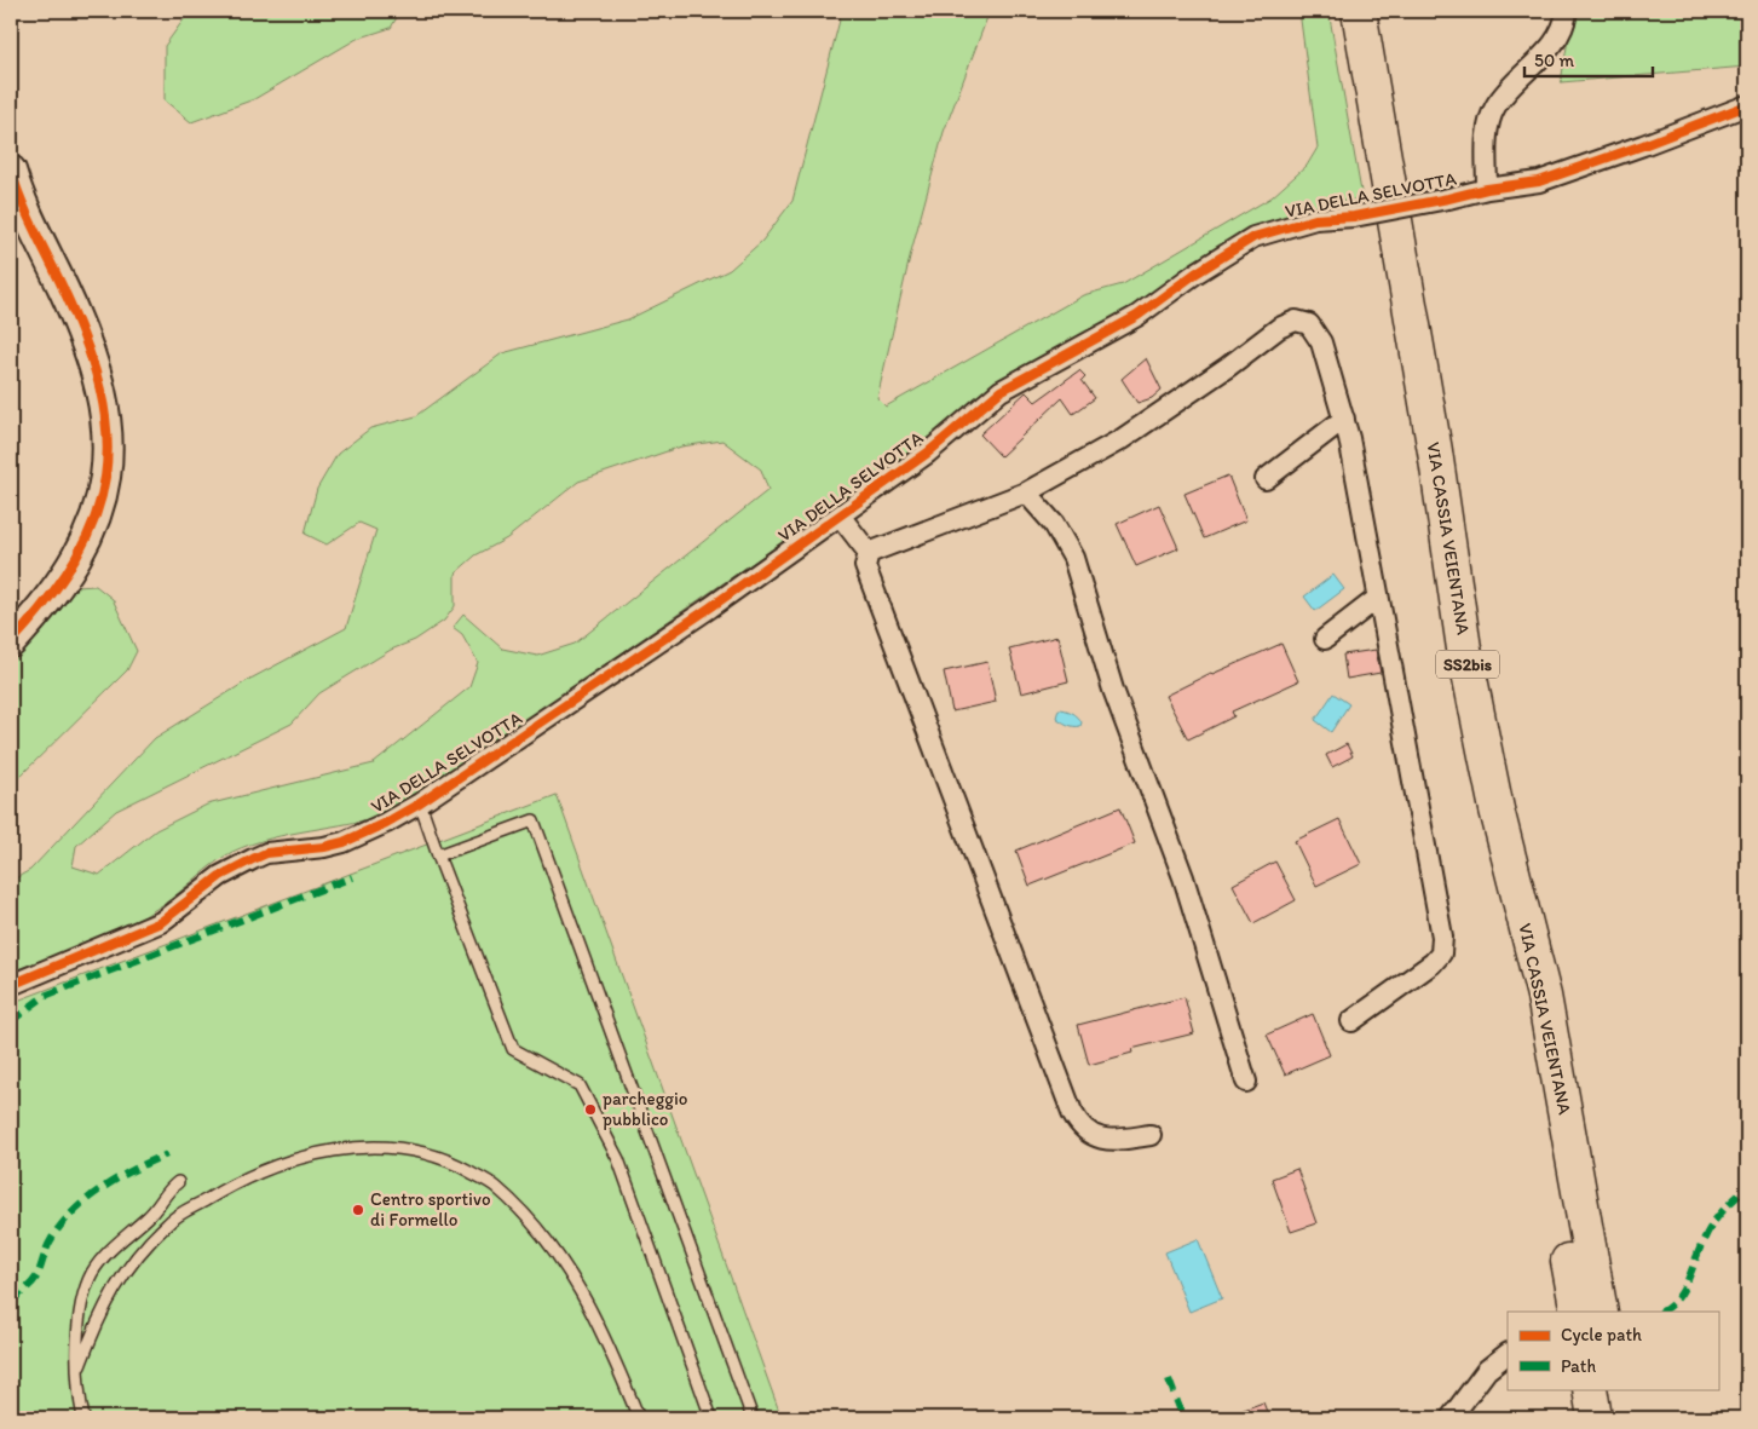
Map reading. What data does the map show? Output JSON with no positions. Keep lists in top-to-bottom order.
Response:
{
  "streets": {
    "highway": ["VIA CASSIA VEIENTANA", "SS2bis"],
    "street": ["VIA DELLA SELVOTTA"]
  },
  "places": ["parcheggio pubblico", "Centro sportivo di Formello"],
  "legend": ["Cycle path", "Path"],
  "scale_bar": "50 m"
}
